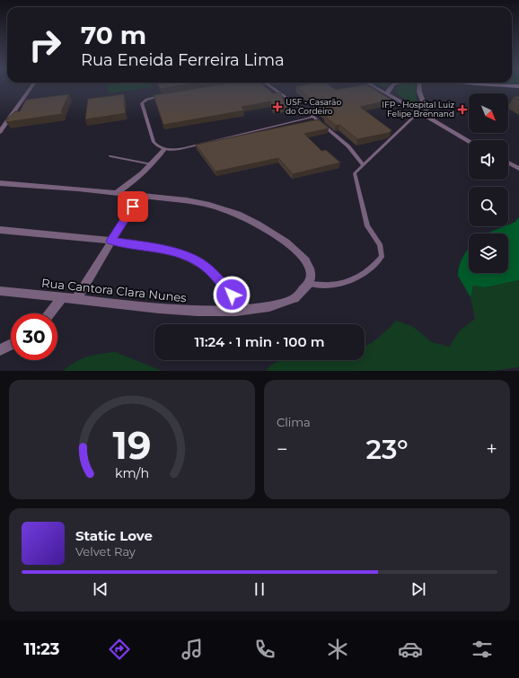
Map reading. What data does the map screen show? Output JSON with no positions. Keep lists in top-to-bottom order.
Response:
{
  "streets": {
    "street": ["Rua Cantora Clara Nunes"]
  },
  "places": {
    "health": ["USF - Casarão do Cordeiro", "IFP - Hospital Luiz Felipe Brennand"]
  },
  "north": "bottom right",
  "page": {
    "turn": ["70 m", "Rua Eneida Ferreira Lima"],
    "limit": "30",
    "trip": "11:24 · 1 min · 100 m",
    "tile": "Clima",
    "heat": ["−", "23°", "+"],
    "song": ["Static Love", "Velvet Ray"],
    "tabs": "11:23",
    "gauge": ["19", "km/h"]
  }
}
